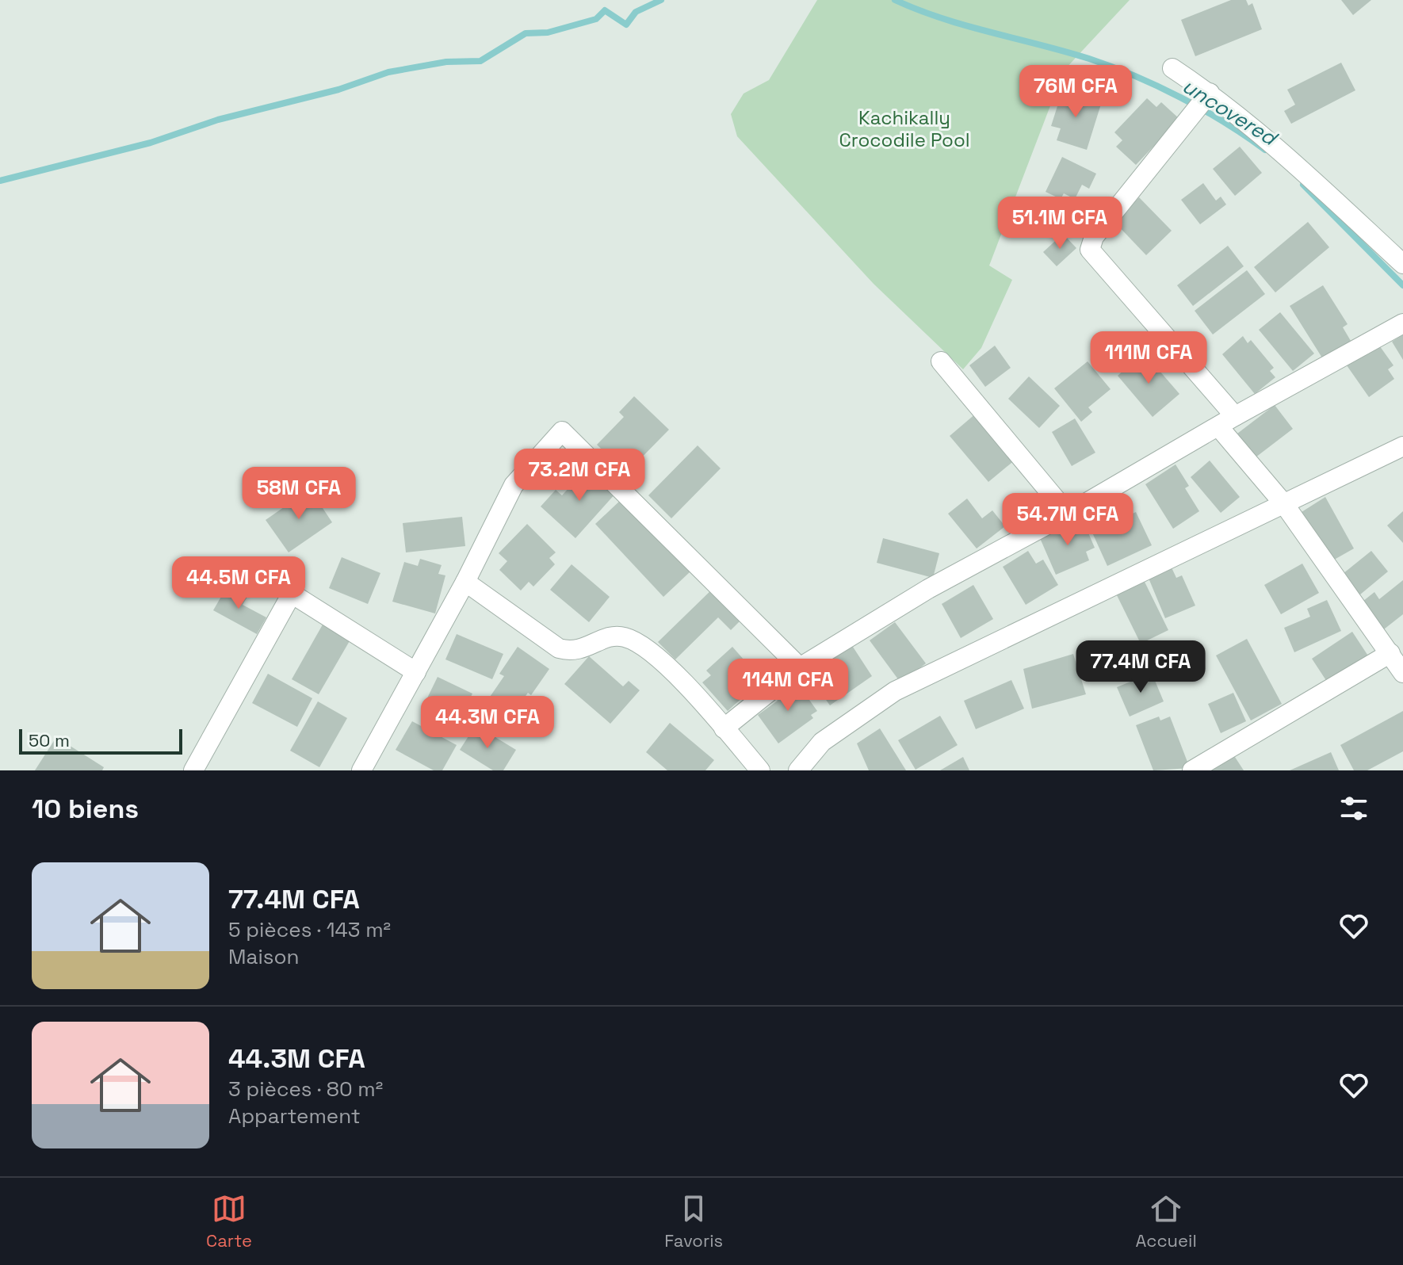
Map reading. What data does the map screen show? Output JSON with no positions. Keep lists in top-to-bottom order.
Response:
{
  "water": ["uncovered"],
  "parks": ["Kachikally Crocodile Pool"],
  "scale_bar": "50 m",
  "page": {
    "price": [
      "76M CFA",
      "51.1M CFA",
      "111M CFA",
      "73.2M CFA",
      "58M CFA",
      "54.7M CFA",
      "44.5M CFA",
      "77.4M CFA",
      "114M CFA",
      "44.3M CFA"
    ],
    "scale": "50 m",
    "heading": "10 biens",
    "list": [
      {
        "name": "77.4M CFA",
        "note": "5 pièces · 143 m² · Maison"
      },
      {
        "name": "44.3M CFA",
        "note": "3 pièces · 80 m² · Appartement"
      }
    ],
    "tabs": ["Carte", "Favoris", "Accueil"]
  }
}
